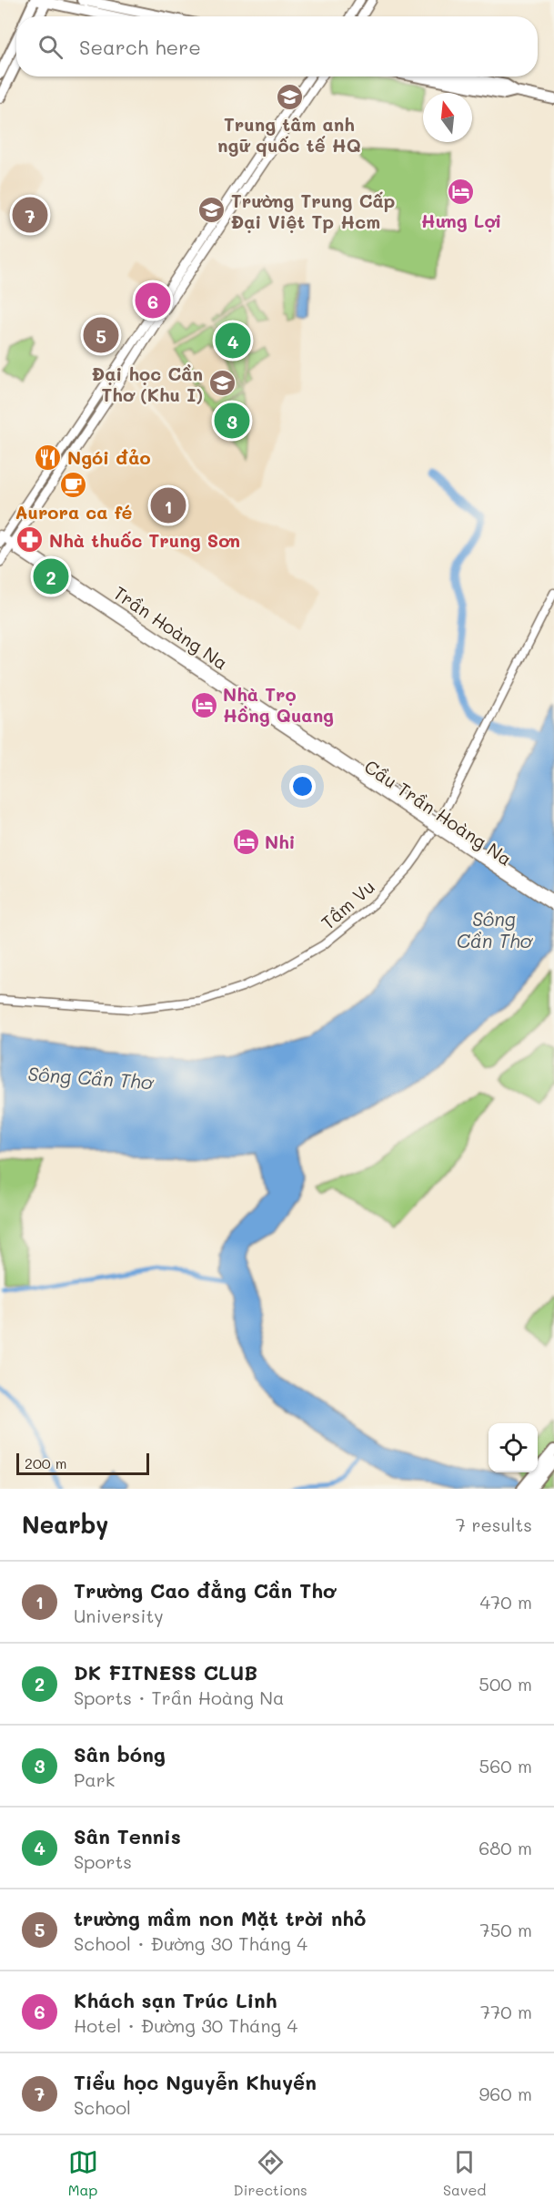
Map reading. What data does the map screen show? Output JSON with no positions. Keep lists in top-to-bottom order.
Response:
{
  "streets": {
    "main road": ["Trần Hoàng Na", "Cầu Trần Hoàng Na", "Tầm Vu"]
  },
  "crossings": [
    ["Trần Hoàng Na", "Cầu Trần Hoàng Na"]
  ],
  "water": ["Sông Cần Thơ"],
  "places": {
    "school or university": ["Trung tâm anh ngữ quốc tế HQ", "Trường Trung Cấp Đại Việt Tp Hcm", "Đại học Cần Thơ (Khu I)"],
    "hotel": ["Hưng Lợi", "Nhà Trọ Hồng Quang", "Nhi"],
    "restaurant": ["Ngói đảo"],
    "cafe": ["Aurora ca fé"],
    "pharmacy": ["Nhà thuốc Trung Sơn"]
  },
  "scale_bar": "200 m",
  "north": "top",
  "page": {
    "search": "Search here",
    "pins": [
      "7",
      "6",
      "5",
      "4",
      "3",
      "1",
      "2"
    ],
    "scale": "200 m",
    "heading": ["Nearby", "7 results"],
    "list": [
      {
        "mark": "1",
        "name": "Trường Cao đẳng Cần Thơ",
        "note": "University",
        "value": "470 m"
      },
      {
        "mark": "2",
        "name": "DK FITNESS CLUB",
        "note": "Sports · Trần Hoàng Na",
        "value": "500 m"
      },
      {
        "mark": "3",
        "name": "Sân bóng",
        "note": "Park",
        "value": "560 m"
      },
      {
        "mark": "4",
        "name": "Sân Tennis",
        "note": "Sports",
        "value": "680 m"
      },
      {
        "mark": "5",
        "name": "trường mầm non Mặt trời nhỏ",
        "note": "School · Đường 30 Tháng 4",
        "value": "750 m"
      },
      {
        "mark": "6",
        "name": "Khách sạn Trúc Linh",
        "note": "Hotel · Đường 30 Tháng 4",
        "value": "770 m"
      },
      {
        "mark": "7",
        "name": "Tiểu học Nguyễn Khuyến",
        "note": "School",
        "value": "960 m"
      }
    ],
    "nav": ["Map", "Directions", "Saved"]
  }
}
